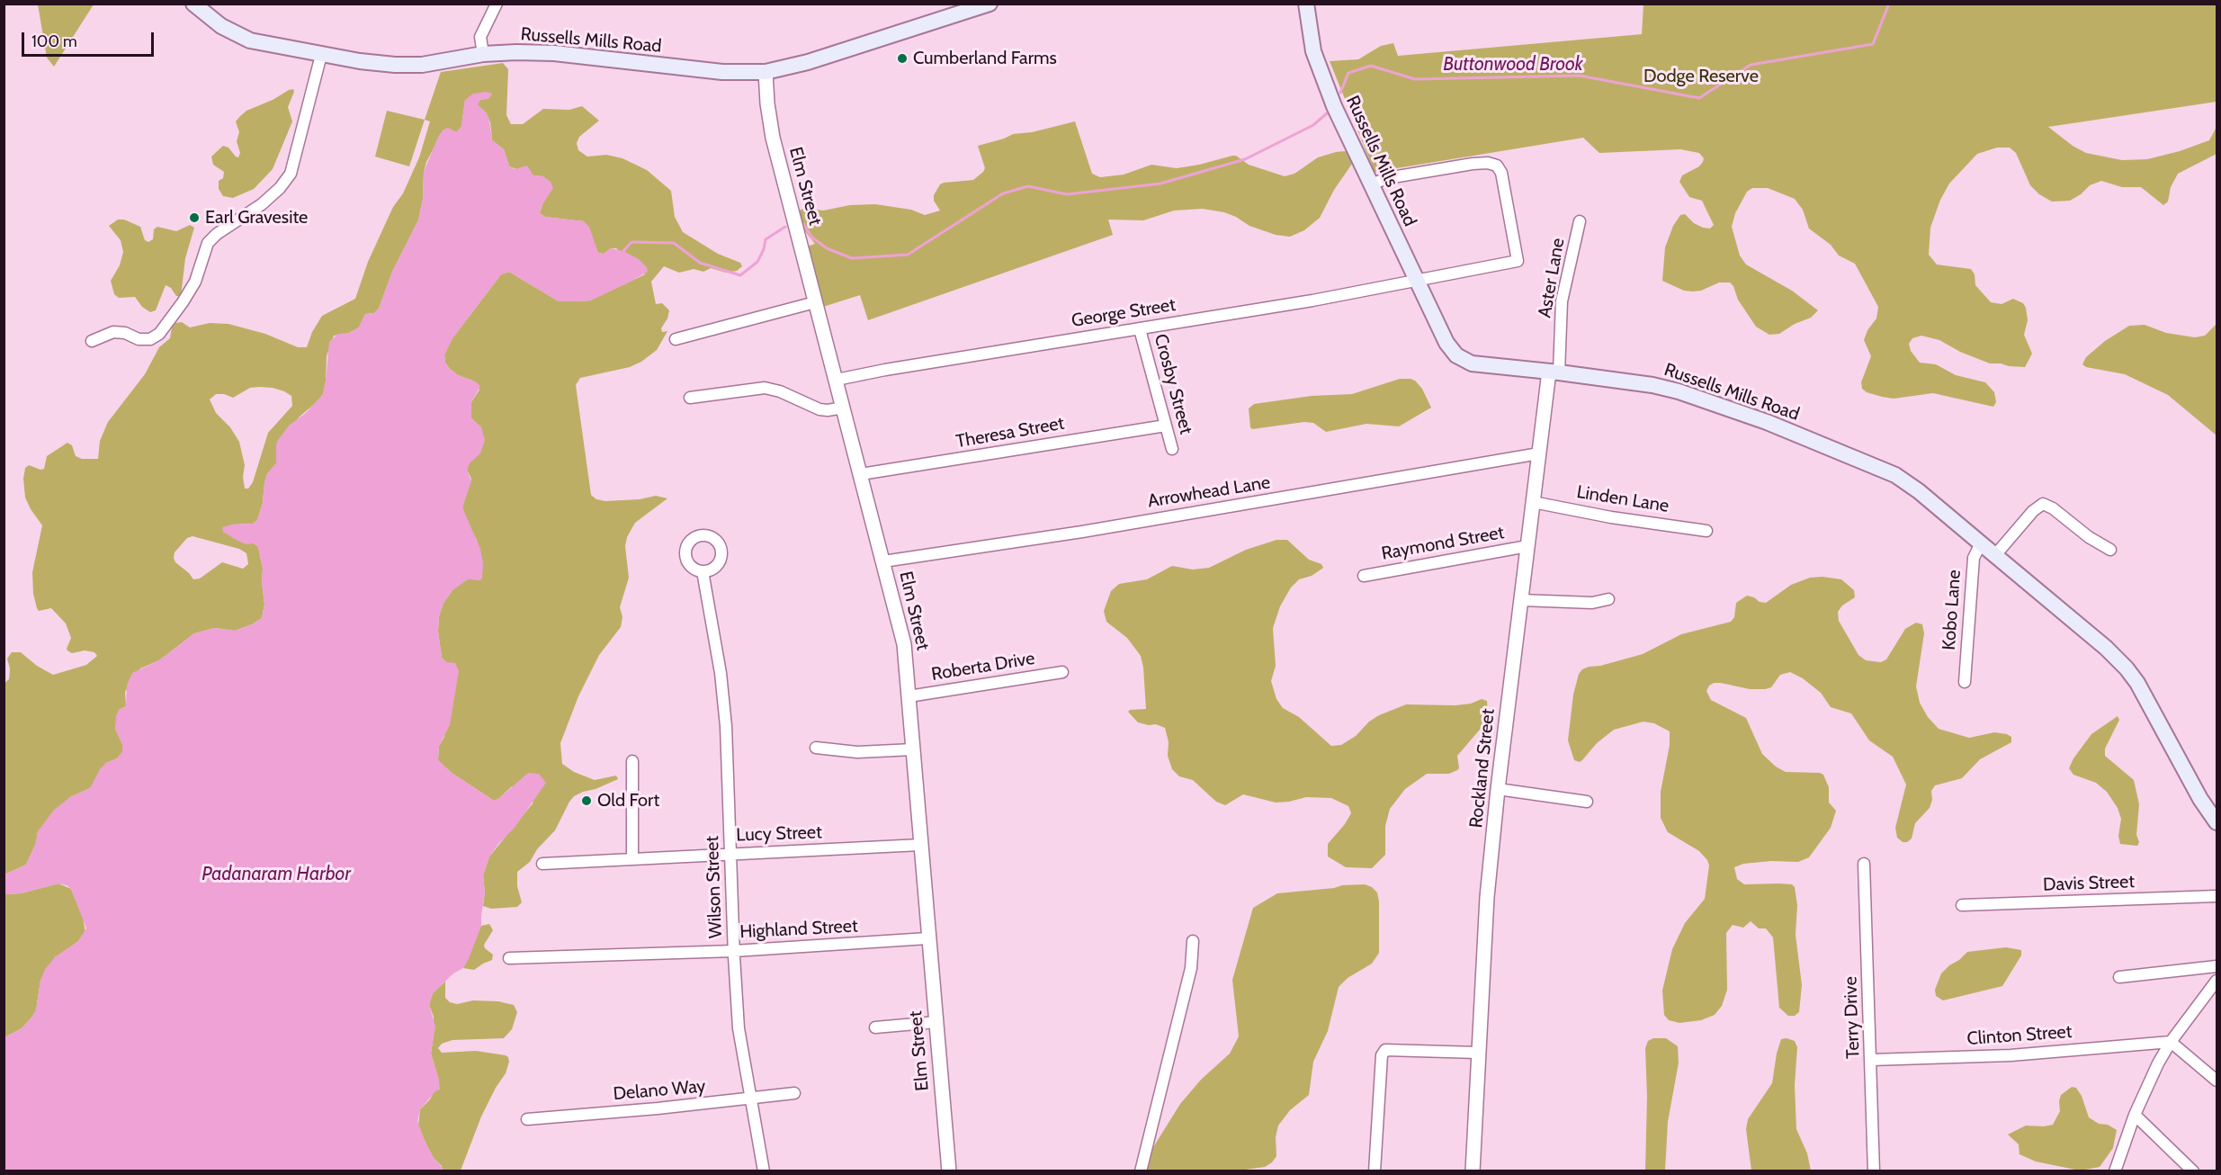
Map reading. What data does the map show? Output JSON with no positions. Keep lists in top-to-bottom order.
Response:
{
  "streets": {
    "main road": ["Russells Mills Road"],
    "street": [
      "Elm Street",
      "Aster Lane",
      "George Street",
      "Crosby Street",
      "Theresa Street",
      "Arrowhead Lane",
      "Linden Lane",
      "Raymond Street",
      "Kobo Lane",
      "Roberta Drive",
      "Rockland Street",
      "Lucy Street",
      "Davis Street",
      "Wilson Street",
      "Highland Street",
      "Terry Drive",
      "Clinton Street",
      "Delano Way"
    ]
  },
  "crossings": [
    ["Russells Mills Road", "Elm Street"],
    ["Russells Mills Road", "Aster Lane"],
    ["Russells Mills Road", "George Street"],
    ["Russells Mills Road", "Kobo Lane"],
    ["Russells Mills Road", "Rockland Street"],
    ["Elm Street", "George Street"],
    ["Elm Street", "Theresa Street"],
    ["Elm Street", "Arrowhead Lane"],
    ["Elm Street", "Roberta Drive"],
    ["Elm Street", "Lucy Street"],
    ["Elm Street", "Highland Street"],
    ["Aster Lane", "Rockland Street"],
    ["George Street", "Crosby Street"],
    ["Crosby Street", "Theresa Street"],
    ["Arrowhead Lane", "Rockland Street"],
    ["Linden Lane", "Rockland Street"],
    ["Raymond Street", "Rockland Street"],
    ["Lucy Street", "Wilson Street"],
    ["Wilson Street", "Highland Street"],
    ["Wilson Street", "Delano Way"],
    ["Terry Drive", "Clinton Street"]
  ],
  "water": ["Buttonwood Brook", "Padanaram Harbor"],
  "parks": ["Dodge Reserve"],
  "places": ["Cumberland Farms", "Earl Gravesite", "Old Fort"],
  "scale_bar": "100 m"
}
